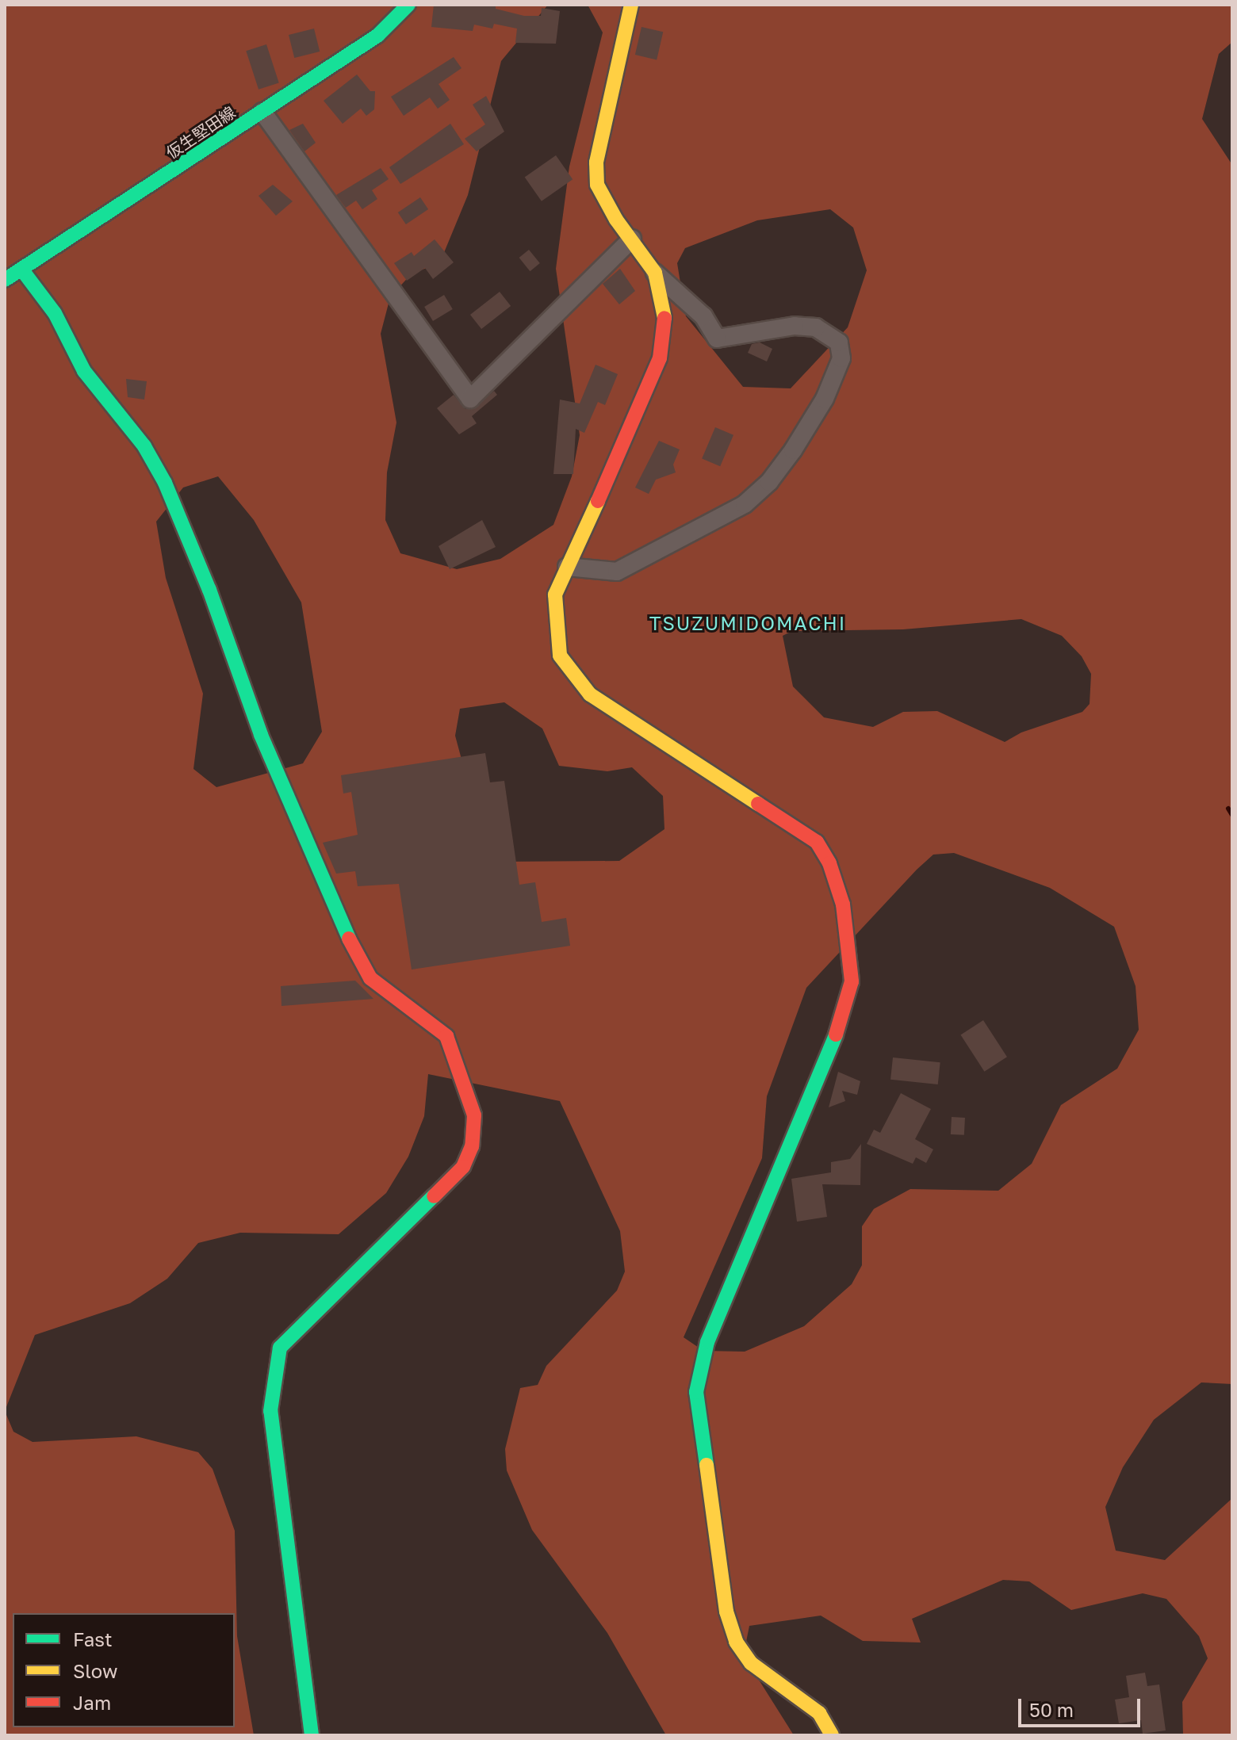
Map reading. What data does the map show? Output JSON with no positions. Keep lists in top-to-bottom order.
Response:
{
  "streets": {
    "street": ["仮生堅田線"]
  },
  "districts": ["TSUZUMIDOMACHI"],
  "legend": ["Fast", "Slow", "Jam"],
  "scale_bar": "50 m"
}
